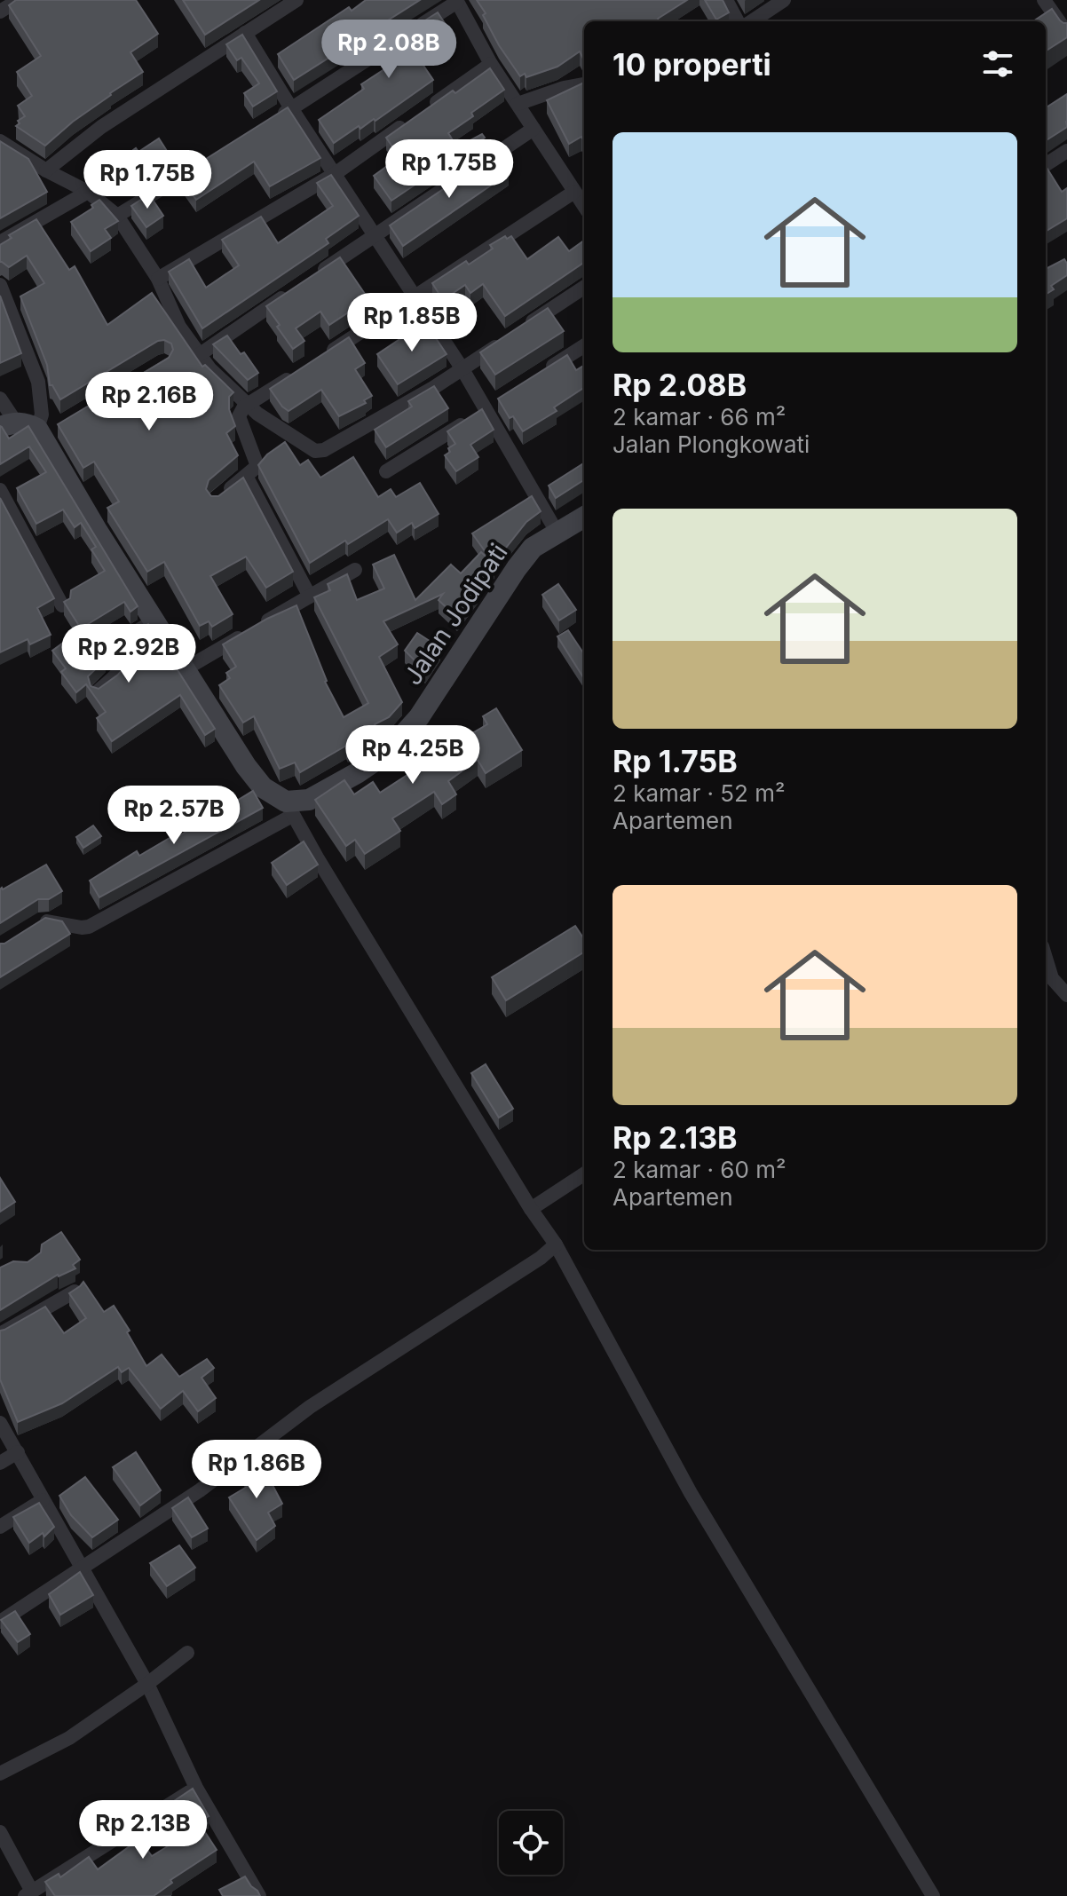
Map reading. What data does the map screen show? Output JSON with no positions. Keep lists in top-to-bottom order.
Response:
{
  "streets": {
    "street": ["Jalan Jodipati"]
  },
  "page": {
    "price": [
      "Rp 2.08B",
      "Rp 1.75B",
      "Rp 1.75B",
      "Rp 1.85B",
      "Rp 2.16B",
      "Rp 2.92B",
      "Rp 4.25B",
      "Rp 2.57B",
      "Rp 1.86B",
      "Rp 2.13B"
    ],
    "heading": "10 properti",
    "list": [
      {
        "name": "Rp 2.08B",
        "note": "2 kamar · 66 m² · Jalan Plongkowati"
      },
      {
        "name": "Rp 1.75B",
        "note": "2 kamar · 52 m² · Apartemen"
      },
      {
        "name": "Rp 2.13B",
        "note": "2 kamar · 60 m² · Apartemen"
      }
    ]
  }
}
